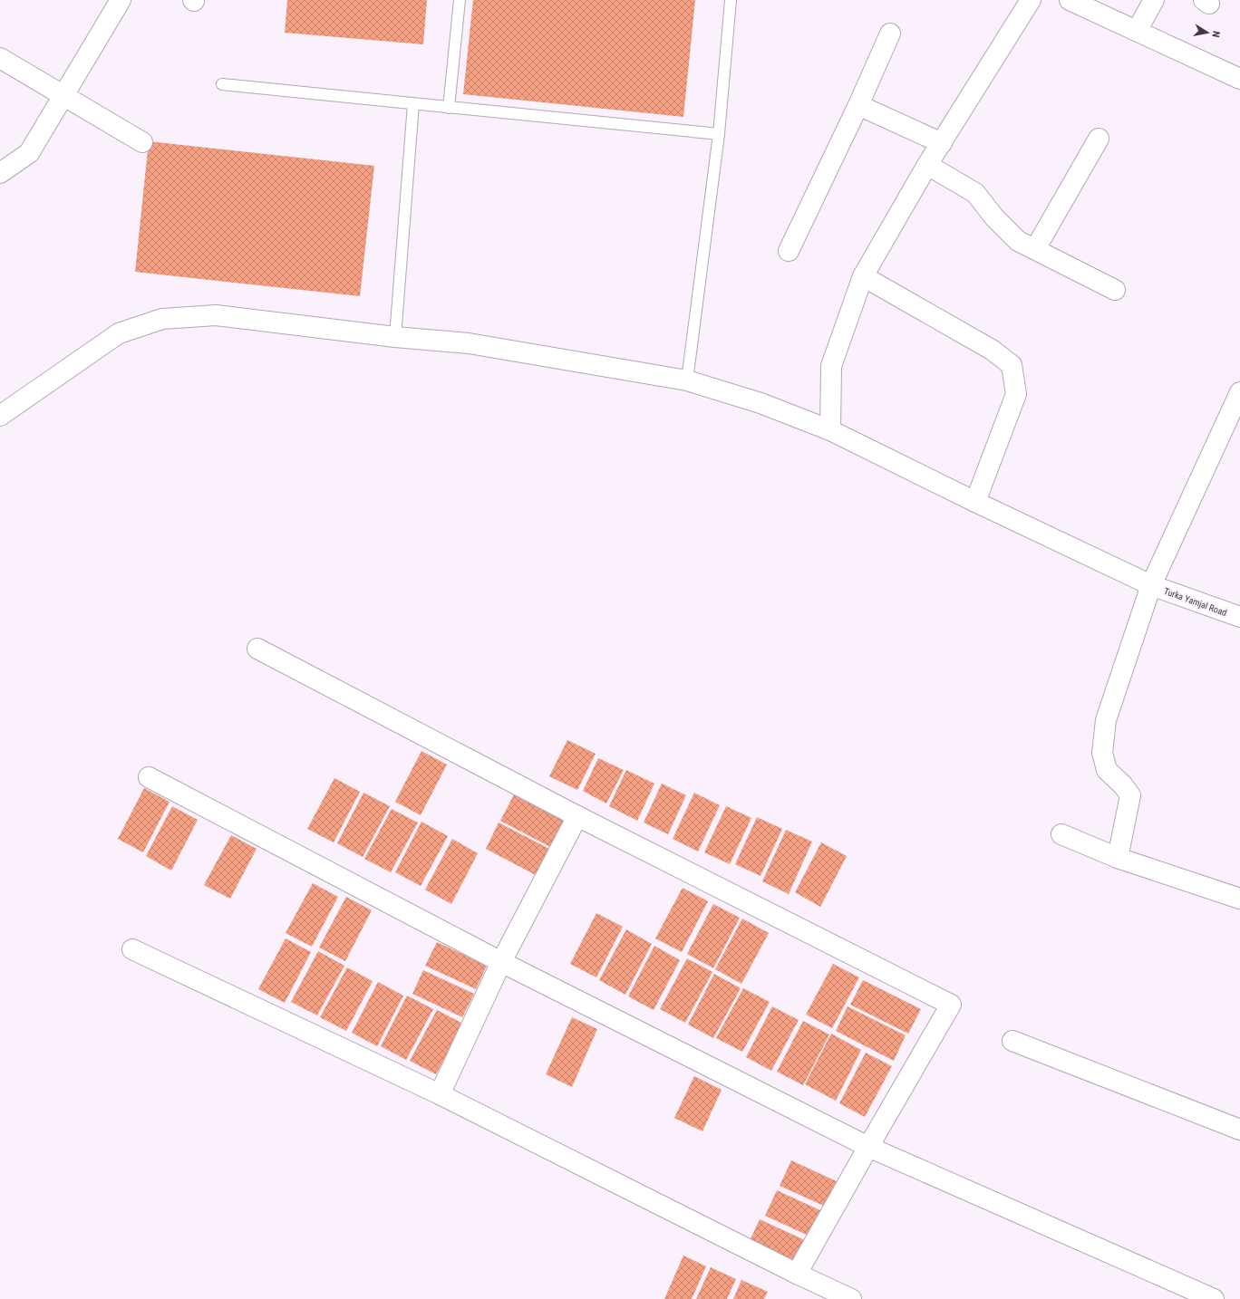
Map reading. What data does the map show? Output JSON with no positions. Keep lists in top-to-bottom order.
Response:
{
  "streets": {
    "street": ["Turka Yamjal Road"]
  },
  "north": "right"
}
